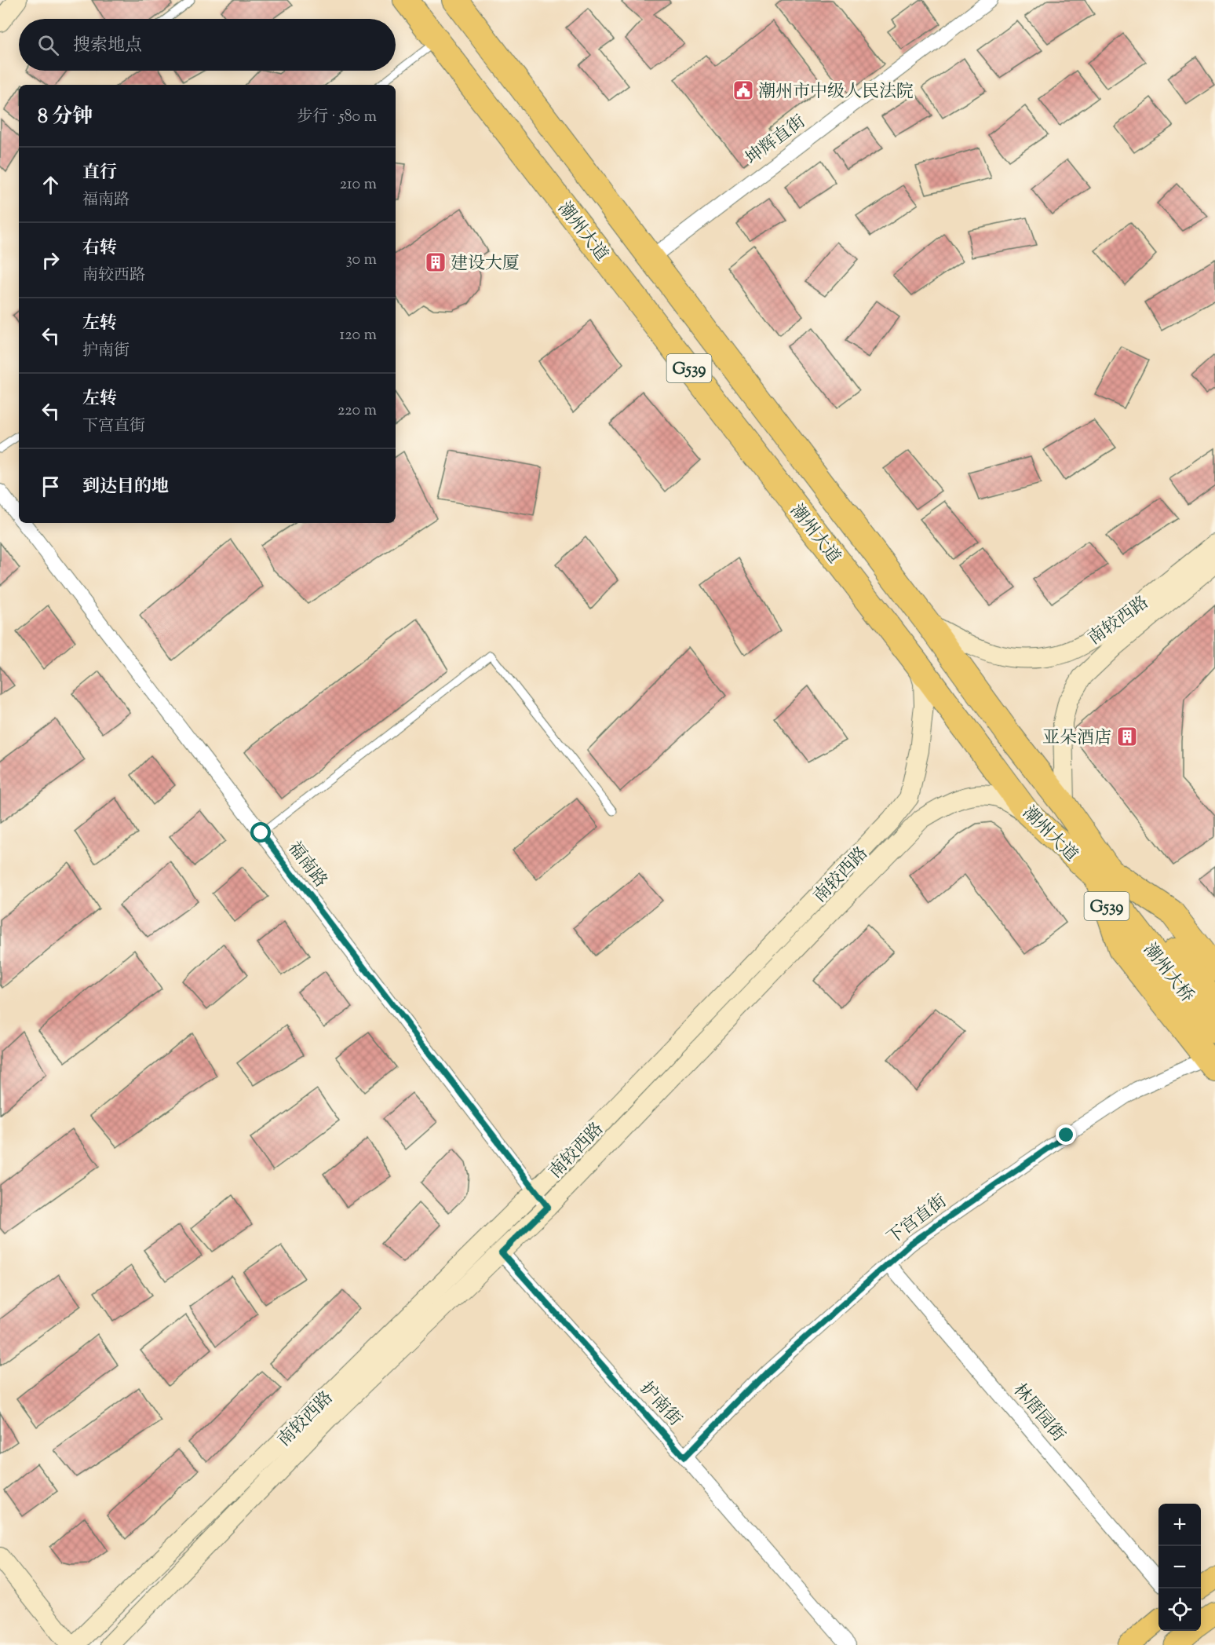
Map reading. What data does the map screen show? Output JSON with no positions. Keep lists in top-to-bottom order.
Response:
{
  "streets": {
    "highway": ["潮州大道", "G539", "潮州大桥"],
    "main road": ["南较西路"],
    "street": [
      "坤辉直街",
      "福南路",
      "下宫直街",
      "护南街",
      "林厝园街"
    ]
  },
  "crossings": [
    ["坤辉直街", "潮州大道"],
    ["潮州大道", "南较西路"],
    ["潮州大道", "下宫直街"],
    ["南较西路", "福南路"],
    ["南较西路", "护南街"],
    ["下宫直街", "护南街"],
    ["下宫直街", "林厝园街"]
  ],
  "places": {
    "public building": ["潮州市中级人民法院"],
    "building": ["建设大厦", "亚朵酒店"]
  },
  "page": {
    "search": "搜索地点",
    "heading": ["8 分钟", "步行 · 580 m"],
    "list": [
      ["直行", "福南路", "210 m"],
      ["右转", "南较西路", "30 m"],
      ["左转", "护南街", "120 m"],
      ["左转", "下宫直街", "220 m"],
      "到达目的地"
    ],
    "map_buttons": ["+", "−"]
  }
}
